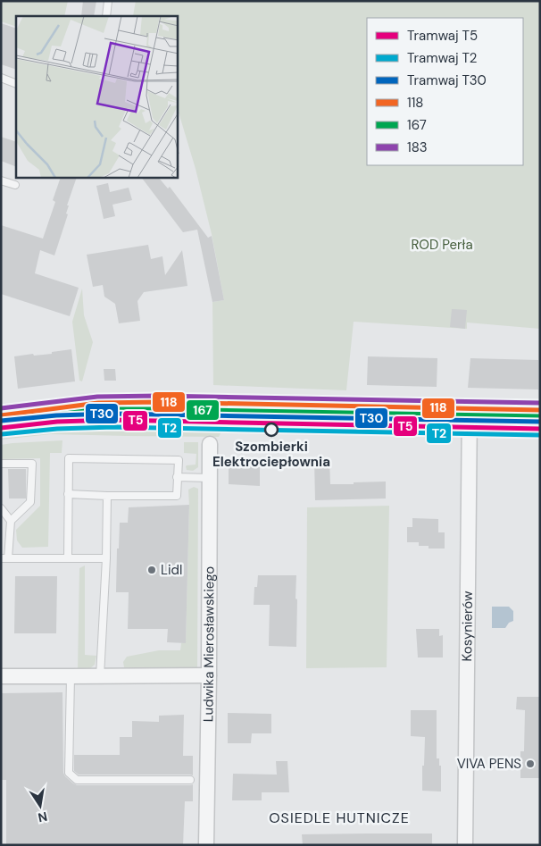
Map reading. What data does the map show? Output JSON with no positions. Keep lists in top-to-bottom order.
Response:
{
  "streets": {
    "street": ["Kosynierów", "Ludwika Mierosławskiego"]
  },
  "districts": ["OSIEDLE HUTNICZE"],
  "parks": ["ROD Perła"],
  "places": ["Szombierki Elektrociepłownia", "Lidl", "VIVA PENS"],
  "lines": [
    "transit line 183",
    "transit line 118",
    "transit line 167",
    "tram line T30",
    "tram line T5",
    "tram line T2"
  ],
  "legend": [
    "Tramwaj T5",
    "Tramwaj T2",
    "Tramwaj T30",
    "118",
    "167",
    "183"
  ],
  "north": "bottom"
}
